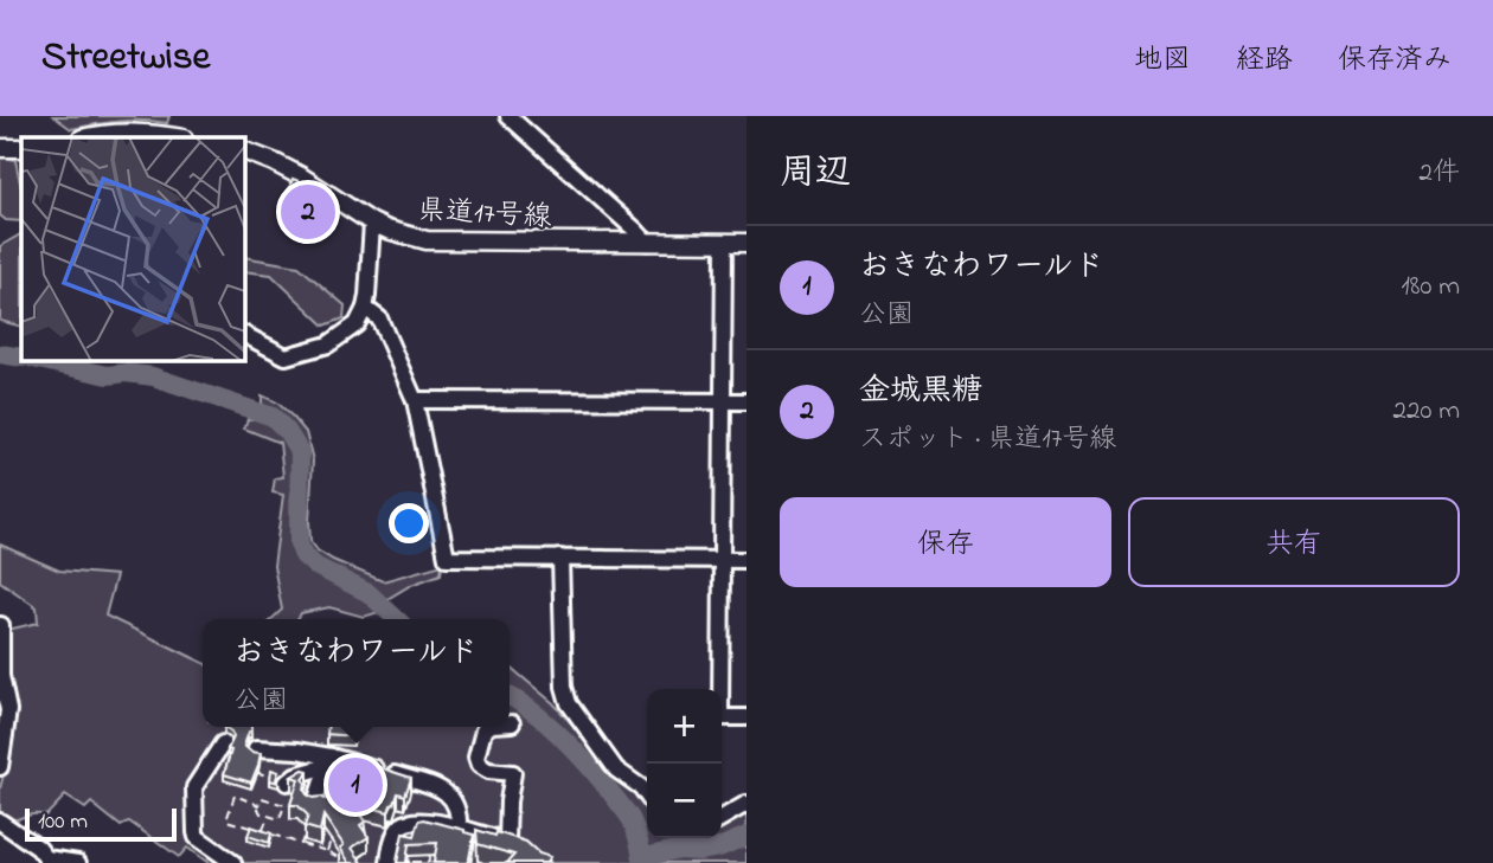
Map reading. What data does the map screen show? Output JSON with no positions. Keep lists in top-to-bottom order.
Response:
{
  "streets": {
    "main road": ["県道17号線"]
  },
  "scale_bar": "100 m",
  "page": {
    "header": "Streetwise",
    "nav": ["地図", "経路", "保存済み"],
    "heading": ["周辺", "2件"],
    "pins": ["2", "1"],
    "list": [
      {
        "mark": "1",
        "name": "おきなわワールド",
        "note": "公園",
        "value": "180 m"
      },
      {
        "mark": "2",
        "name": "金城黒糖",
        "note": "スポット · 県道17号線",
        "value": "220 m"
      }
    ],
    "buttons": ["保存", "共有"],
    "popup": ["おきなわワールド", "公園"],
    "map_buttons": ["+", "−"],
    "scale": "100 m"
  }
}
